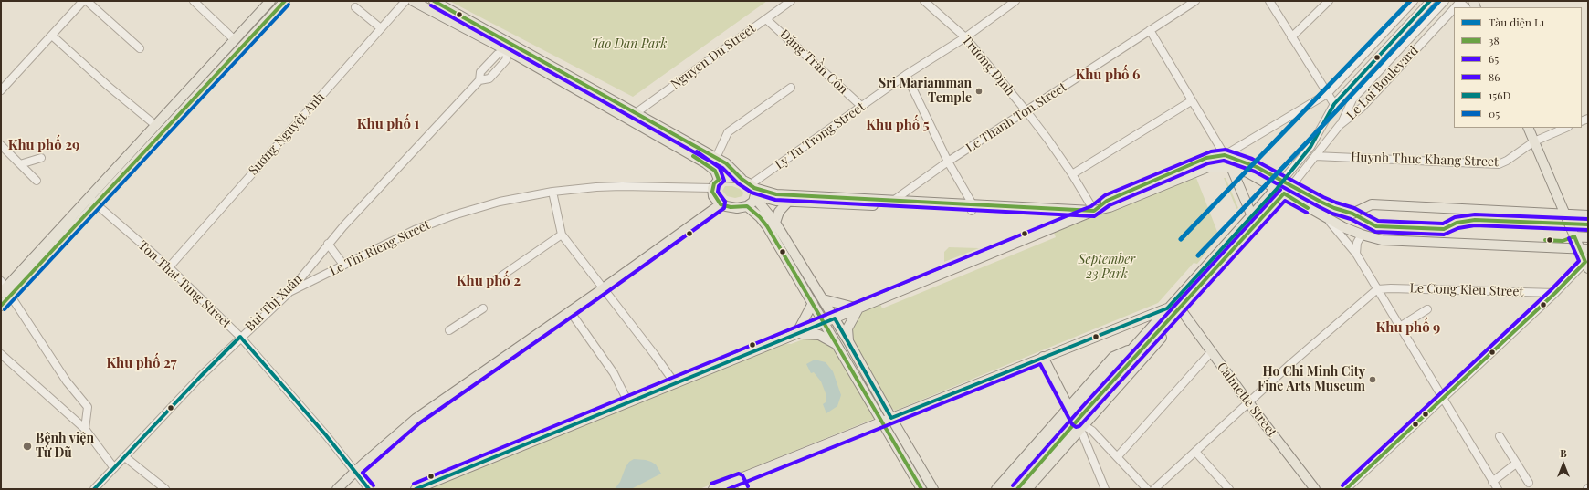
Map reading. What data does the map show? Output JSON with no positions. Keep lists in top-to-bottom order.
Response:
{
  "streets": {
    "main road": ["Calmette Street"],
    "street": [
      "Nguyen Du Street",
      "Đặng Trần Côn",
      "Trương Định",
      "Le Loi Boulevard",
      "Le Thanh Ton Street",
      "Sương Nguyệt Anh",
      "Ly Tu Trong Street",
      "Huynh Thuc Khang Street",
      "Le Thi Rieng Street",
      "Ton That Tung Street",
      "Le Cong Kieu Street",
      "Bùi Thị Xuân"
    ]
  },
  "crossings": [
    ["Nguyen Du Street", "Đặng Trần Côn"],
    ["Đặng Trần Côn", "Ly Tu Trong Street"],
    ["Trương Định", "Le Thanh Ton Street"],
    ["Trương Định", "Ly Tu Trong Street"],
    ["Sương Nguyệt Anh", "Ton That Tung Street"],
    ["Ly Tu Trong Street", "Le Thi Rieng Street"],
    ["Le Thi Rieng Street", "Bùi Thị Xuân"],
    ["Ton That Tung Street", "Bùi Thị Xuân"]
  ],
  "districts": [
    "Khu phố 6",
    "Khu phố 1",
    "Khu phố 5",
    "Khu phố 29",
    "Khu phố 2",
    "Khu phố 9",
    "Khu phố 27"
  ],
  "parks": ["Tao Dan Park", "September 23 Park"],
  "places": ["Sri Mariamman Temple", "Ho Chi Minh City Fine Arts Museum", "Bệnh viện Từ Dũ"],
  "lines": [
    "metro line L1",
    "transit line 38",
    "transit line 156D",
    "transit line 05",
    "transit line 65",
    "transit line 86"
  ],
  "legend": [
    "Tàu điện L1",
    "38",
    "65",
    "86",
    "156D",
    "05"
  ],
  "north": "top"
}
